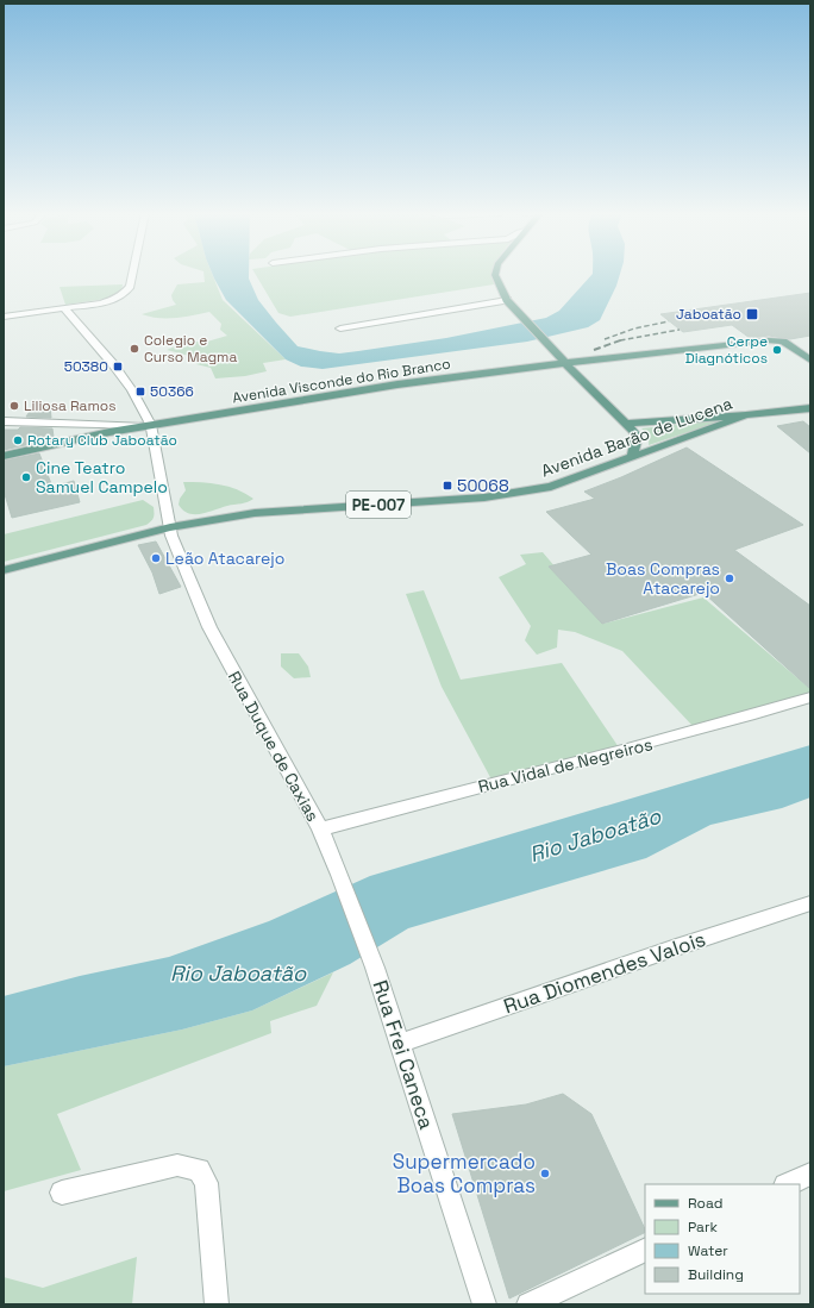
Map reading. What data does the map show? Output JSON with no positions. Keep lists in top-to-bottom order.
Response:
{
  "streets": {
    "main road": ["Avenida Visconde do Rio Branco", "Avenida Barão de Lucena", "PE-007"],
    "street": [
      "Rua Duque de Caxias",
      "Rua Vidal de Negreiros",
      "Rua Diomendes Valois",
      "Rua Frei Caneca"
    ]
  },
  "crossings": [
    ["Avenida Barão de Lucena", "Rua Duque de Caxias"],
    ["Rua Duque de Caxias", "Rua Vidal de Negreiros"],
    ["Rua Duque de Caxias", "Rua Frei Caneca"],
    ["Rua Diomendes Valois", "Rua Frei Caneca"]
  ],
  "water": ["Rio Jaboatão"],
  "places": {
    "transit": [
      "Jaboatão",
      "50380",
      "50366",
      "50068"
    ],
    "other": [
      "Colegio e Curso Magma",
      "Cerpe Diagnóticos",
      "Liliosa Ramos",
      "Rotary Club Jaboatão",
      "Cine Teatro Samuel Campelo",
      "Leão Atacarejo",
      "Boas Compras Atacarejo",
      "Supermercado Boas Compras"
    ]
  },
  "legend": [
    "Road",
    "Park",
    "Water",
    "Building"
  ]
}
